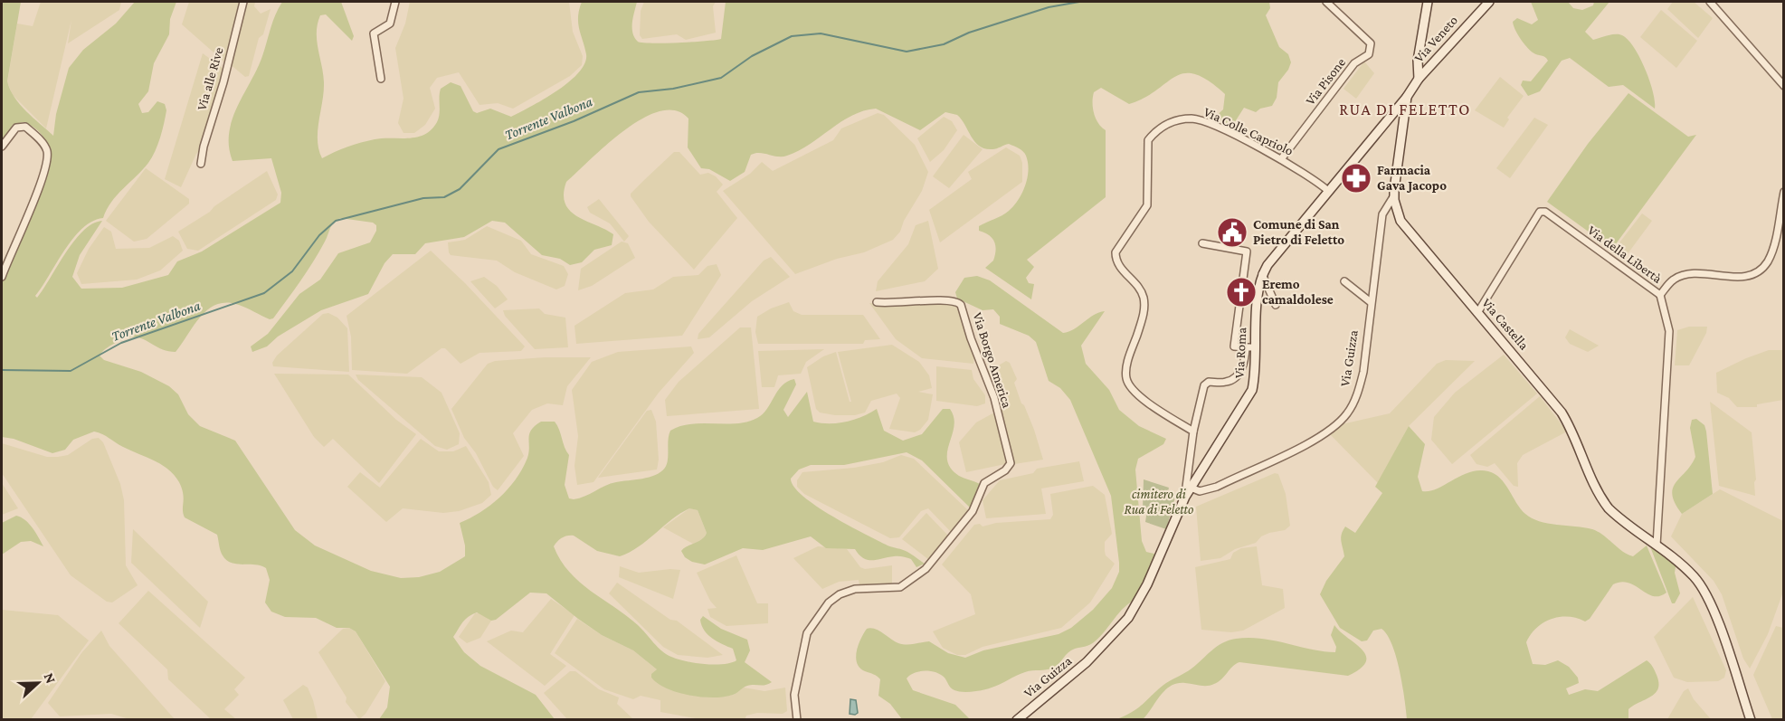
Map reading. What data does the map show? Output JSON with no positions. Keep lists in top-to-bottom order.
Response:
{
  "streets": {
    "main road": [
      "Via Veneto",
      "Via Castella",
      "Via Roma",
      "Via Guizza"
    ],
    "street": [
      "Via alle Rive",
      "Via Pisone",
      "Via Colle Capriolo",
      "Via della Libertà",
      "Via Borgo America"
    ]
  },
  "crossings": [
    ["Via Veneto", "Via Castella"],
    ["Via Pisone", "Via Colle Capriolo"],
    ["Via della Libertà", "Via Castella"],
    ["Via Castella", "Via Guizza"],
    ["Via Roma", "Via Guizza"]
  ],
  "districts": ["RUA DI FELETTO"],
  "water": ["Torrente Valbona"],
  "parks": ["cimitero di Rua di Feletto"],
  "places": {
    "pharmacy": ["Farmacia Gava Jacopo"],
    "public building": ["Comune di San Pietro di Feletto"],
    "church": ["Eremo camaldolese"]
  },
  "north": "right"
}
